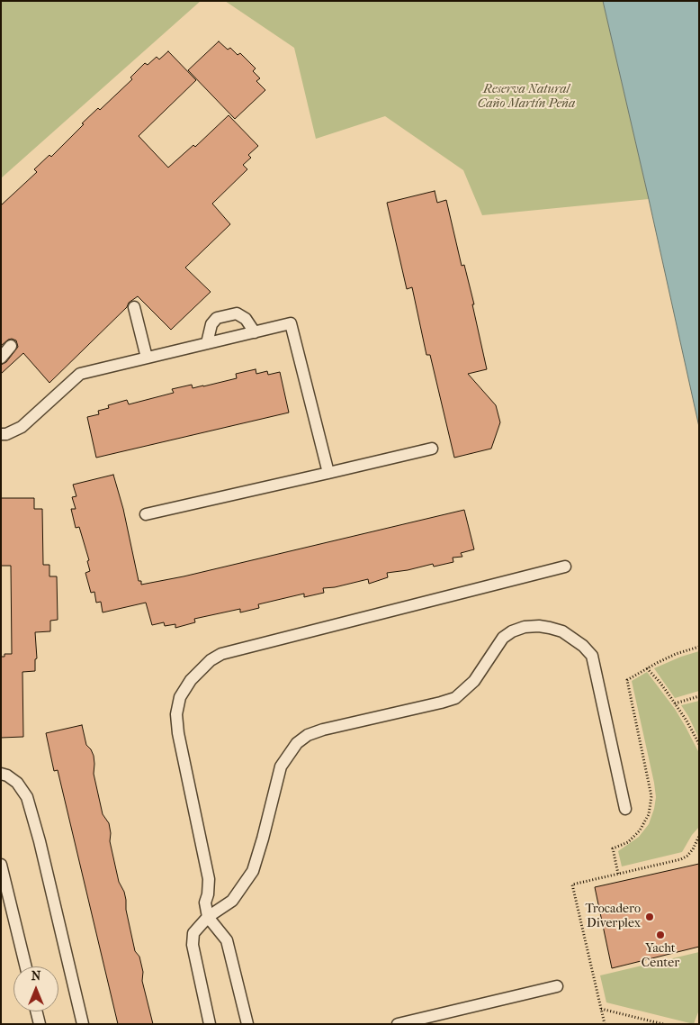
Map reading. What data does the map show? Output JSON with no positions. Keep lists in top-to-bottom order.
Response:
{
  "parks": ["Reserva Natural Caño Martín Peña"],
  "places": ["Trocadero Diverplex", "Yacht Center"],
  "north": "top"
}
